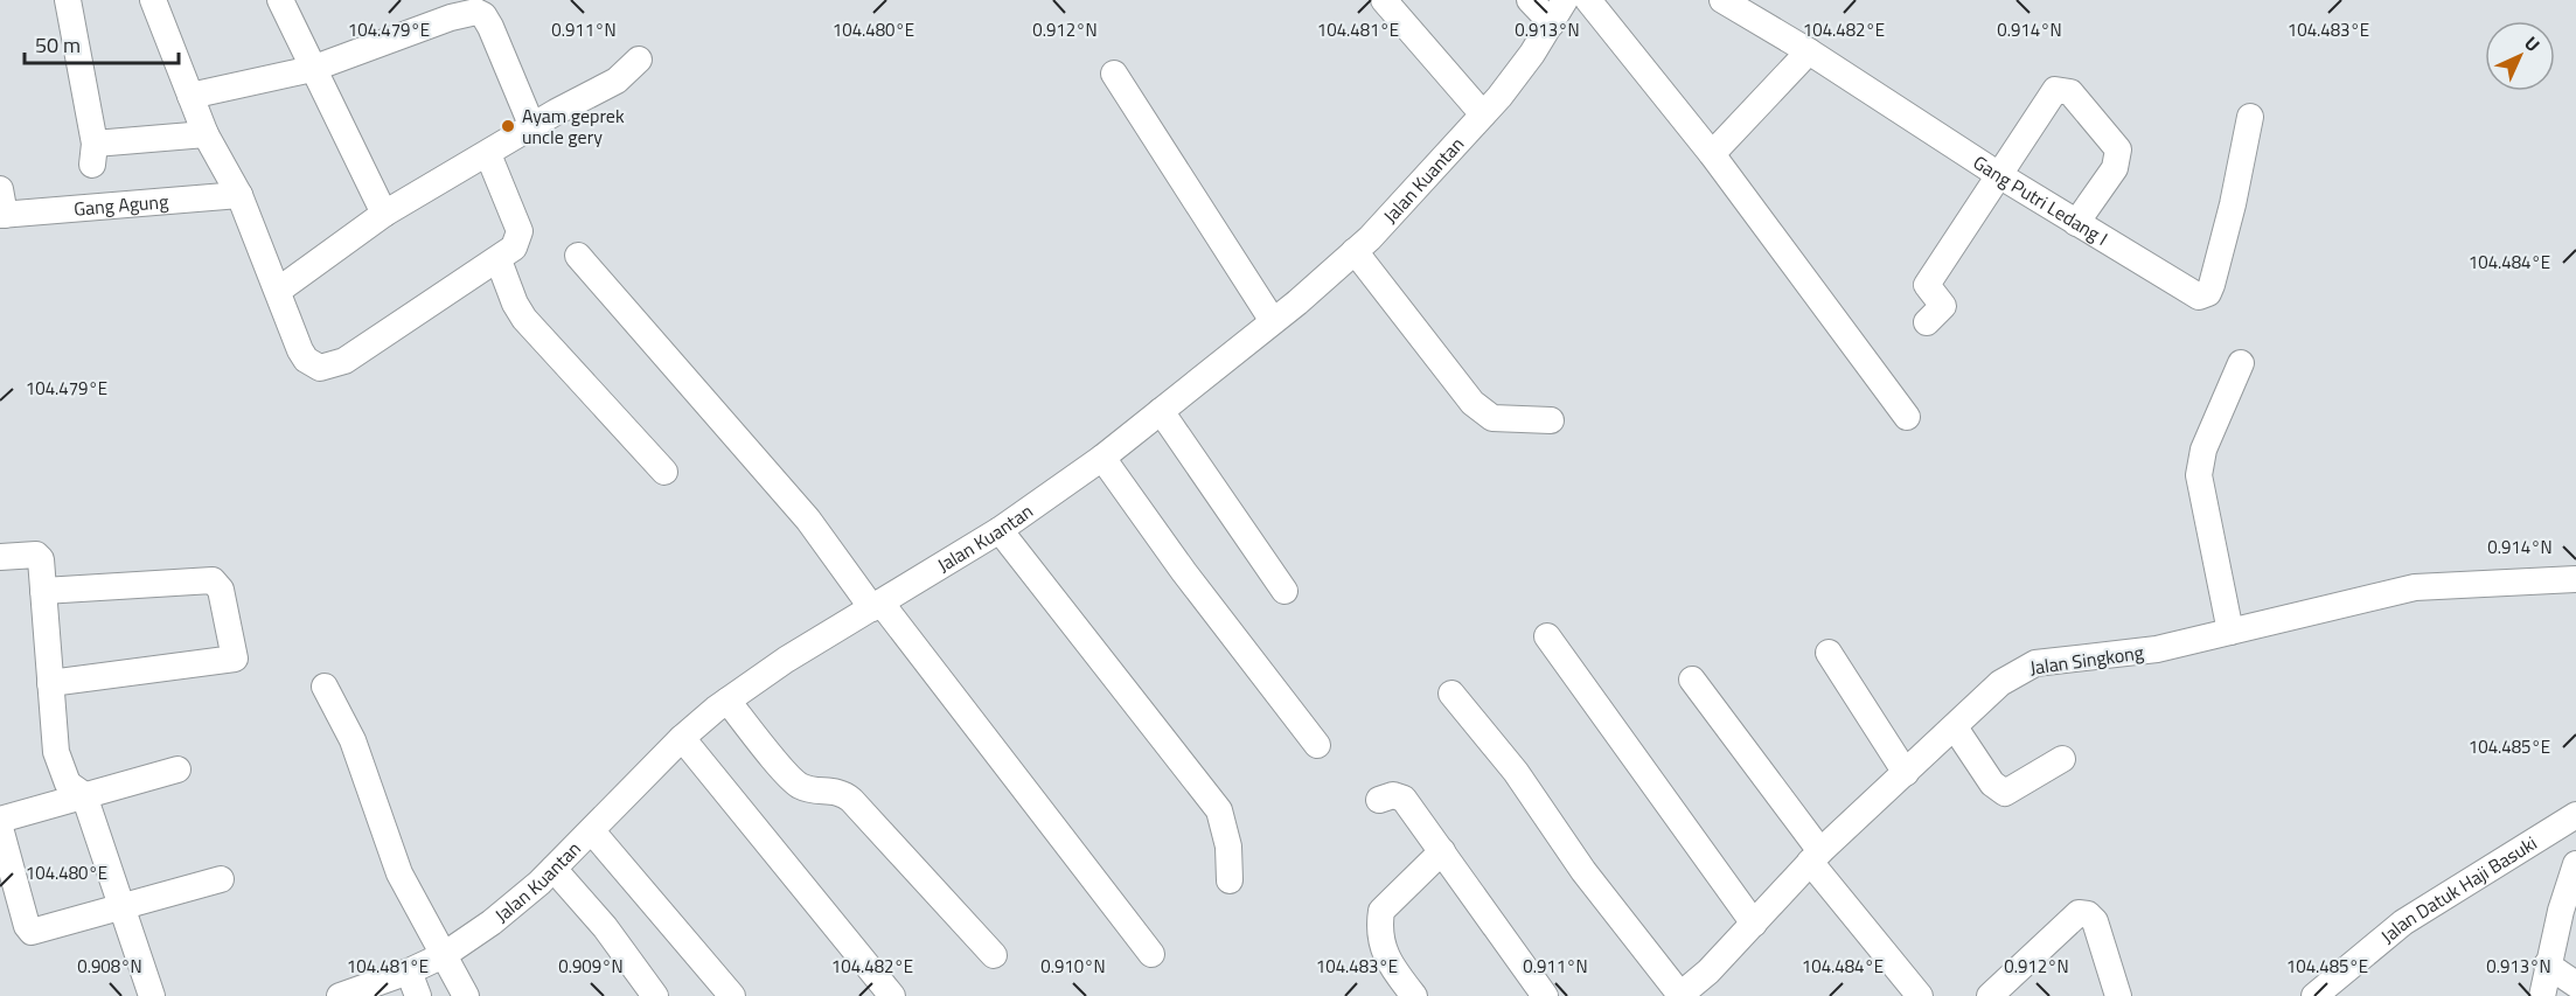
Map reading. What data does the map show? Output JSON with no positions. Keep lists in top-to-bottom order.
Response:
{
  "streets": {
    "street": [
      "Jalan Kuantan",
      "Gang Putri Ledang I",
      "Gang Agung",
      "Jalan Singkong",
      "Jalan Datuk Haji Basuki"
    ]
  },
  "places": ["Ayam geprek uncle gery"],
  "scale_bar": "50 m",
  "north": "top right",
  "coordinates": [
    "104.479°E",
    "0.911°N",
    "104.480°E",
    "0.912°N",
    "104.481°E",
    "0.913°N",
    "104.482°E",
    "0.914°N",
    "104.483°E",
    "104.484°E",
    "104.485°E",
    "0.908°N",
    "0.909°N",
    "0.910°N"
  ]
}
